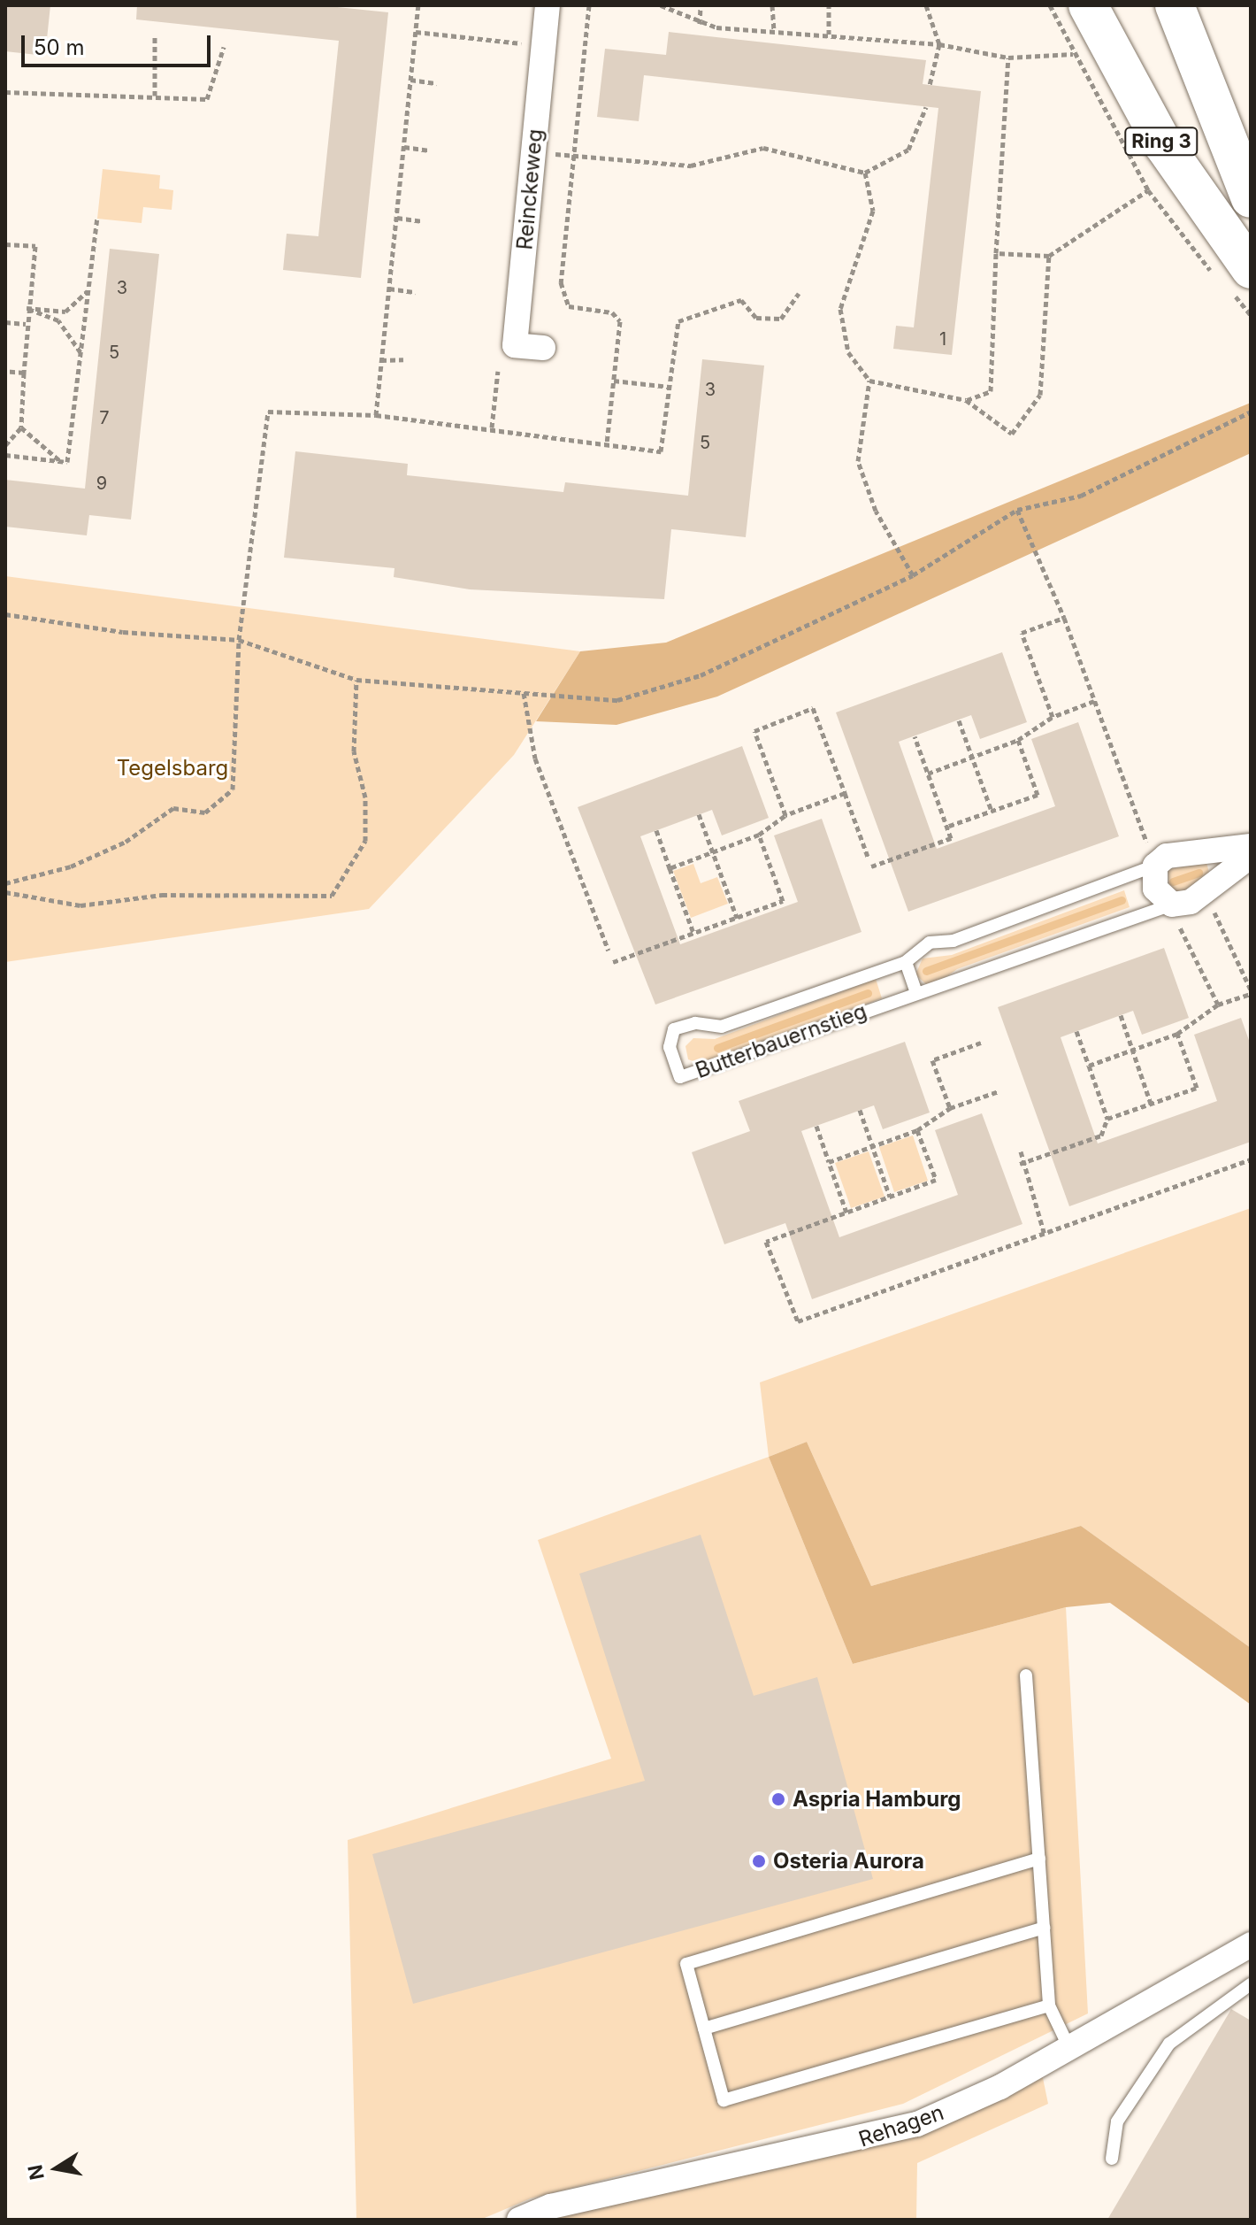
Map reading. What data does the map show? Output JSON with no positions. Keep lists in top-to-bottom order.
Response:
{
  "streets": {
    "main road": ["Ring 3"],
    "street": ["Reinckeweg", "Butterbauernstieg", "Rehagen"]
  },
  "parks": ["Tegelsbarg"],
  "places": ["Aspria Hamburg", "Osteria Aurora"],
  "house_numbers": [
    "3",
    "1",
    "5",
    "3",
    "7",
    "5",
    "9"
  ],
  "scale_bar": "50 m",
  "north": "left"
}
